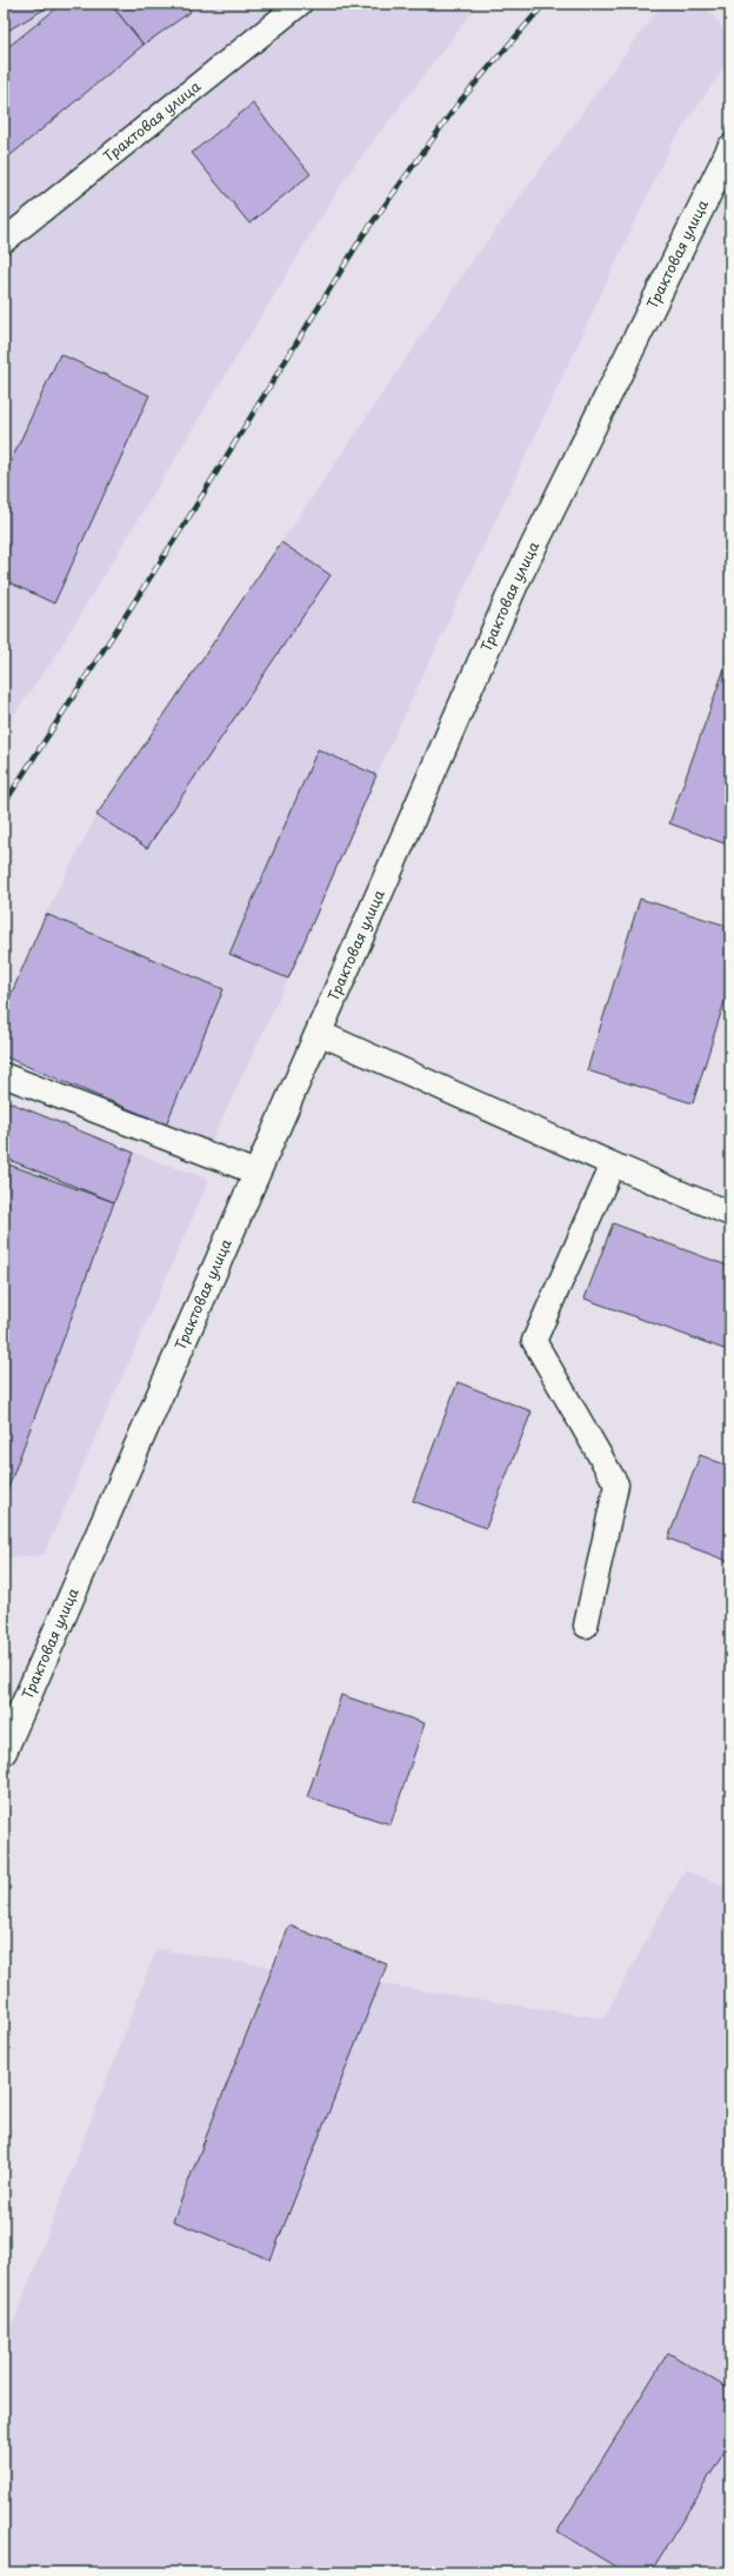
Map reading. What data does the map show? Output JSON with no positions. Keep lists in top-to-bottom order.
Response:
{
  "streets": {
    "main road": ["Трактовая улица"]
  }
}
